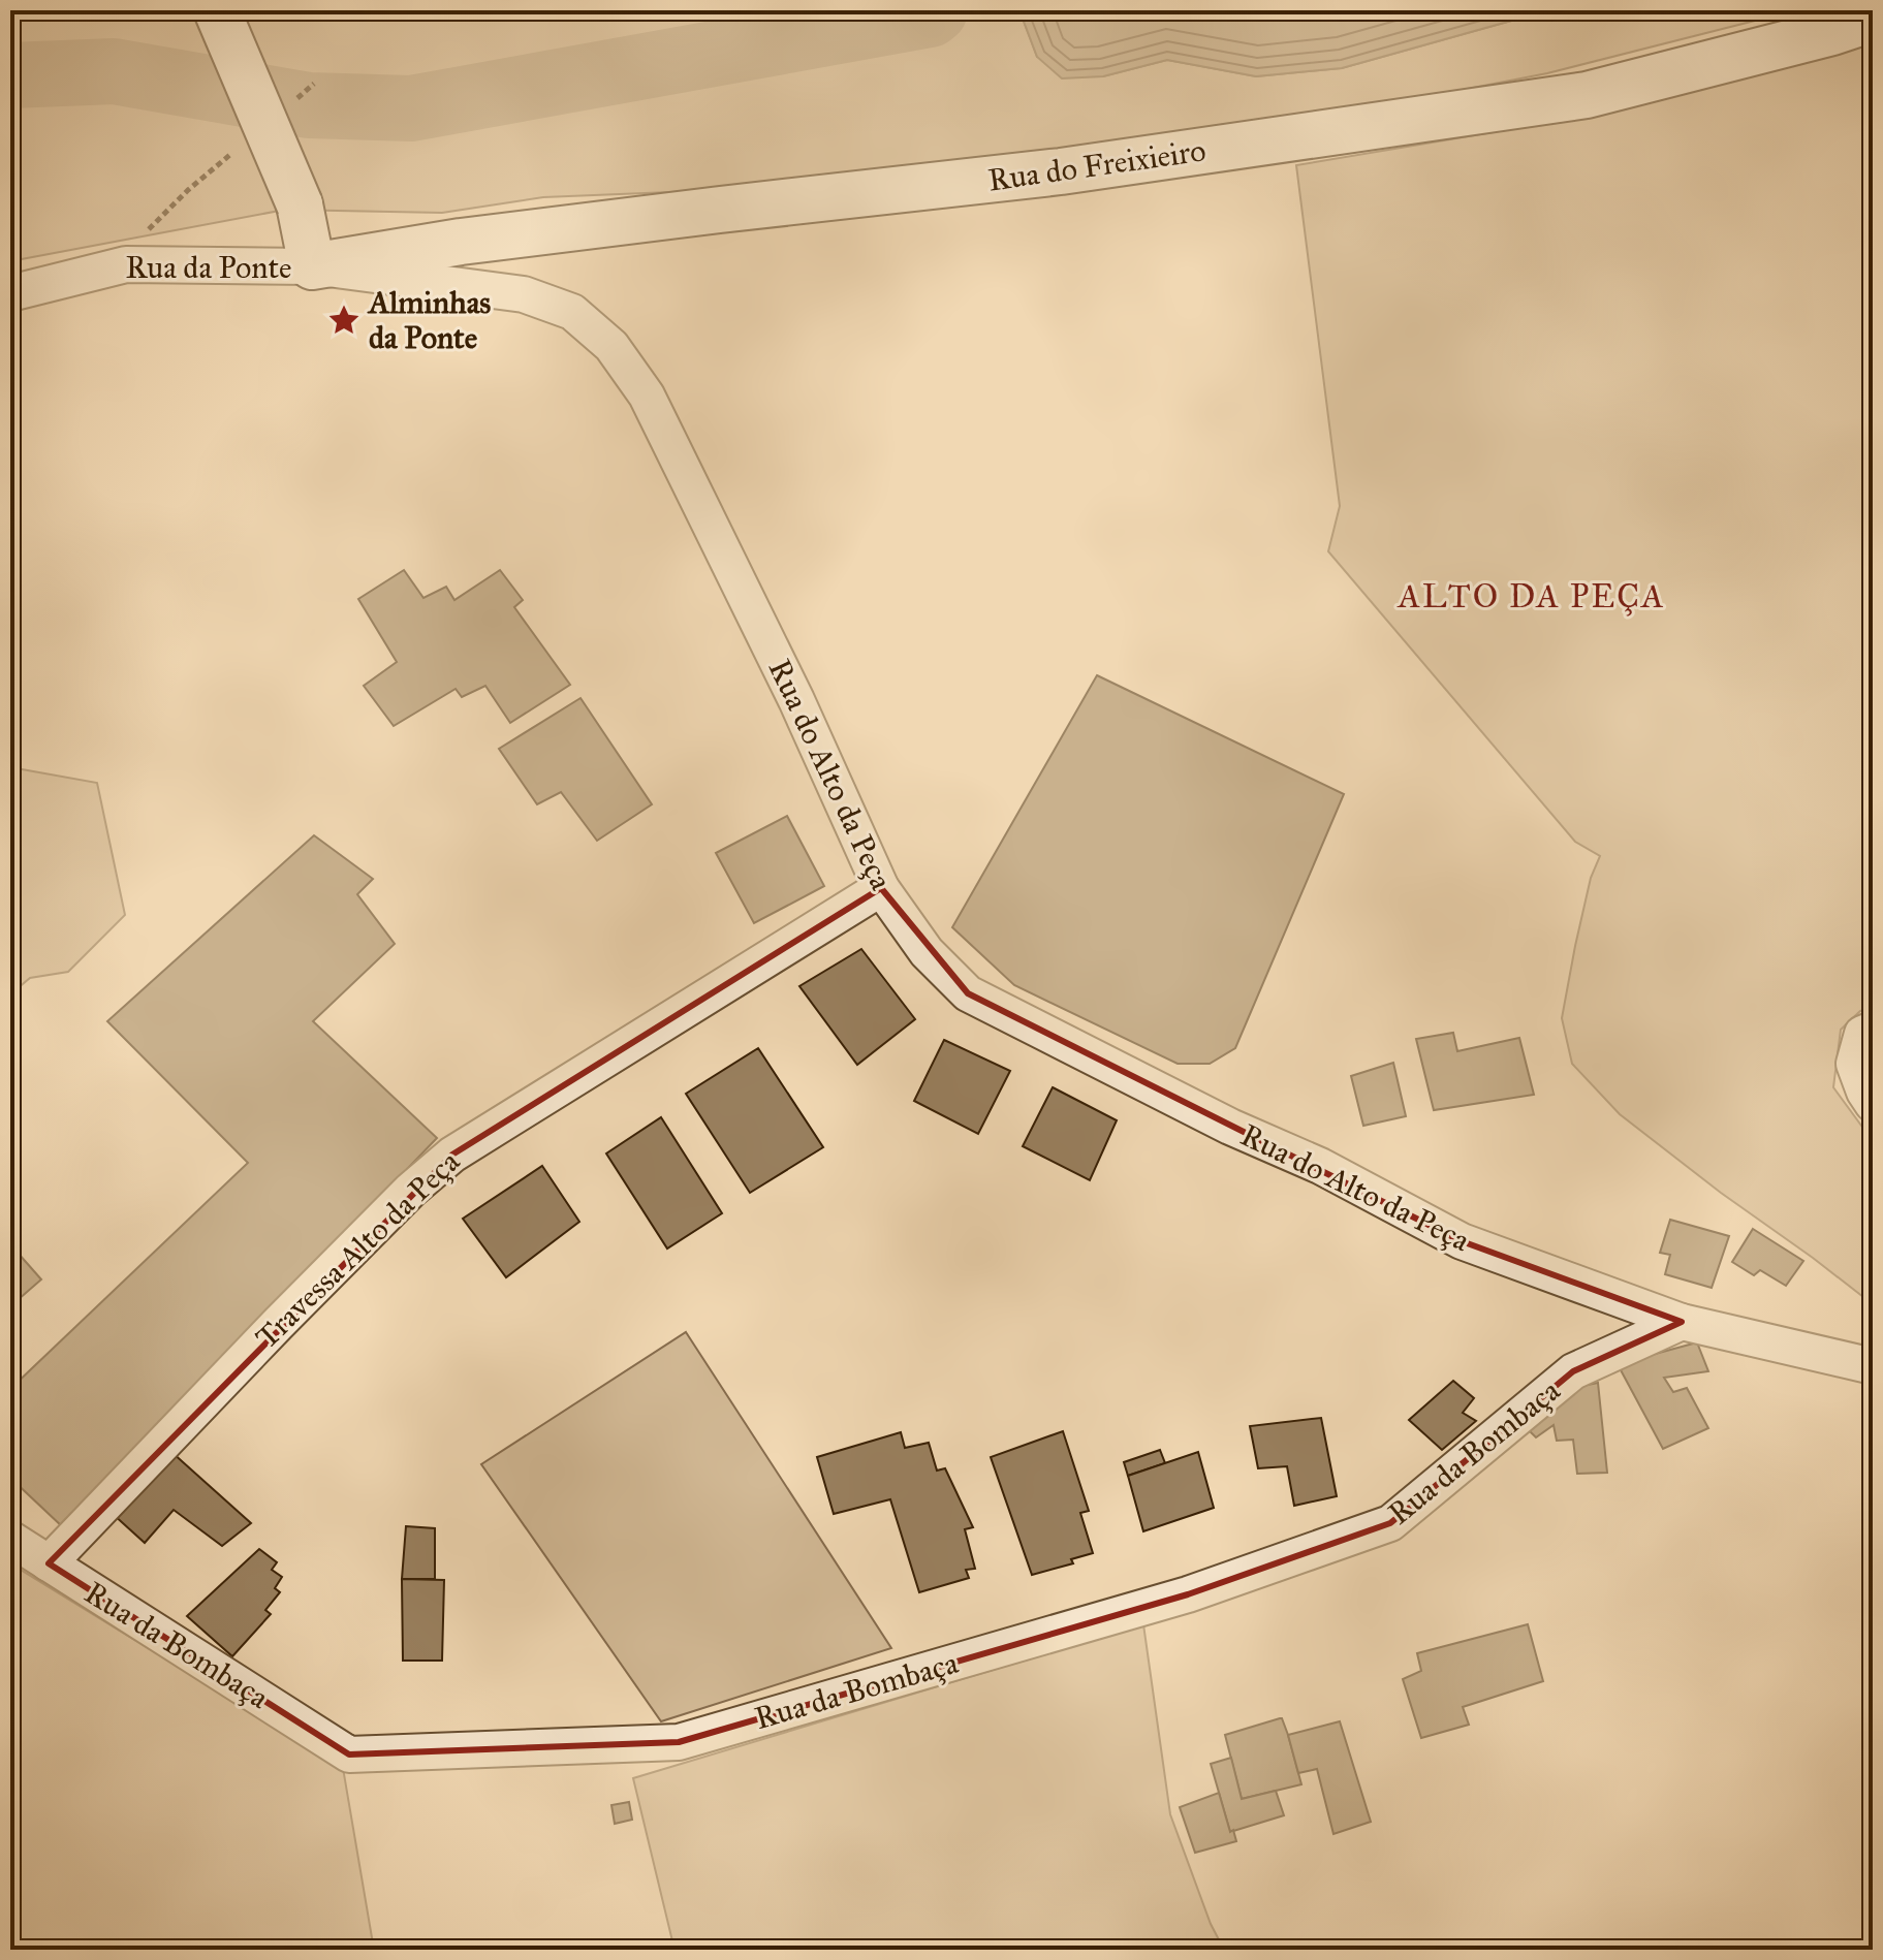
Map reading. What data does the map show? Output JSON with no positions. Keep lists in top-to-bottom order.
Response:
{
  "streets": {
    "street": [
      "Rua do Freixieiro",
      "Rua da Ponte",
      "Rua do Alto da Peça",
      "Travessa Alto da Peça",
      "Rua da Bombaça"
    ]
  },
  "crossings": [
    ["Rua do Freixieiro", "Rua da Ponte"],
    ["Rua do Freixieiro", "Rua do Alto da Peça"],
    ["Rua da Ponte", "Rua do Alto da Peça"],
    ["Rua do Alto da Peça", "Travessa Alto da Peça"],
    ["Rua do Alto da Peça", "Rua da Bombaça"],
    ["Travessa Alto da Peça", "Rua da Bombaça"]
  ],
  "districts": ["ALTO DA PEÇA"],
  "places": {
    "place": ["Alminhas da Ponte"]
  }
}
